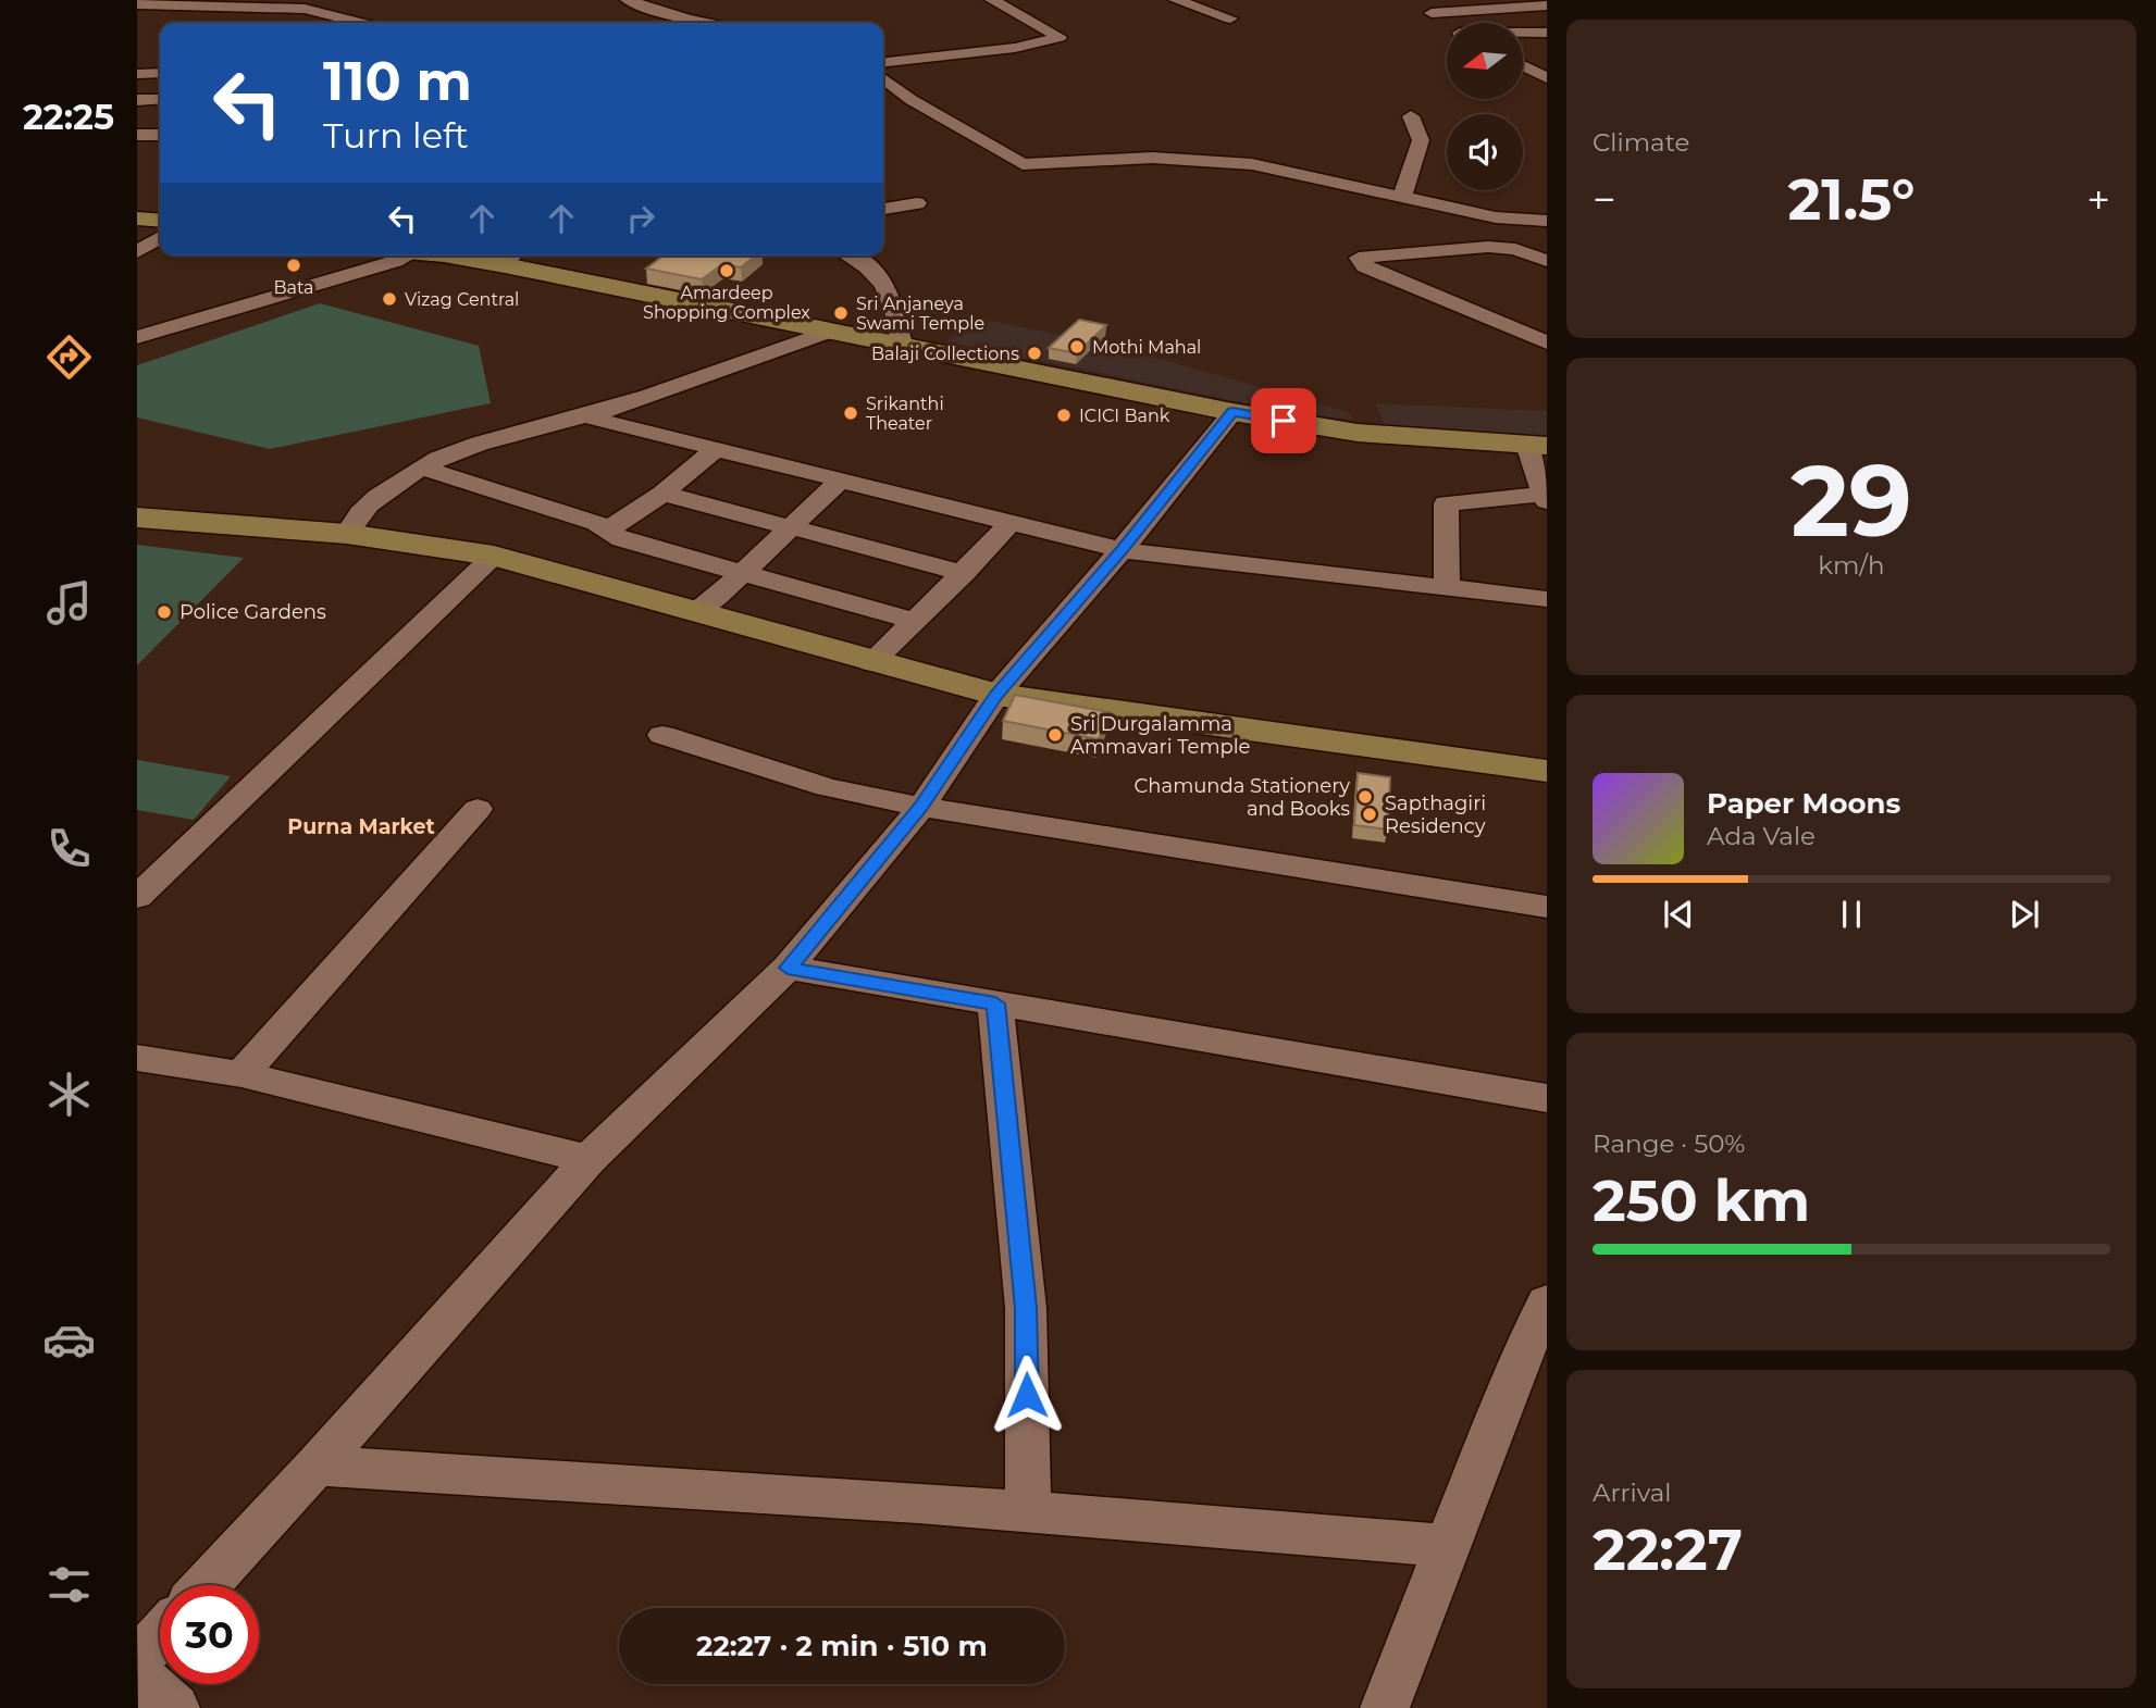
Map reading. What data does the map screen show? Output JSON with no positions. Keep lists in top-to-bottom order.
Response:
{
  "districts": ["Purna Market"],
  "places": [
    "Bata",
    "Amardeep Shopping Complex",
    "Vizag Central",
    "Sri Anjaneya Swami Temple",
    "Mothi Mahal",
    "Balaji Collections",
    "Srikanthi Theater",
    "ICICI Bank",
    "Police Gardens",
    "Sri Durgalamma Ammavari Temple",
    "Chamunda Stationery and Books",
    "Sapthagiri Residency"
  ],
  "north": "left",
  "page": {
    "tabs": "22:25",
    "tile": [
      "Climate",
      ["29", "km/h"],
      ["Range · 50%", "250 km"],
      ["Arrival", "22:27"]
    ],
    "turn": ["110 m", "Turn left"],
    "heat": ["−", "21.5°", "+"],
    "song": ["Paper Moons", "Ada Vale"],
    "limit": "30",
    "trip": "22:27 · 2 min · 510 m"
  }
}
